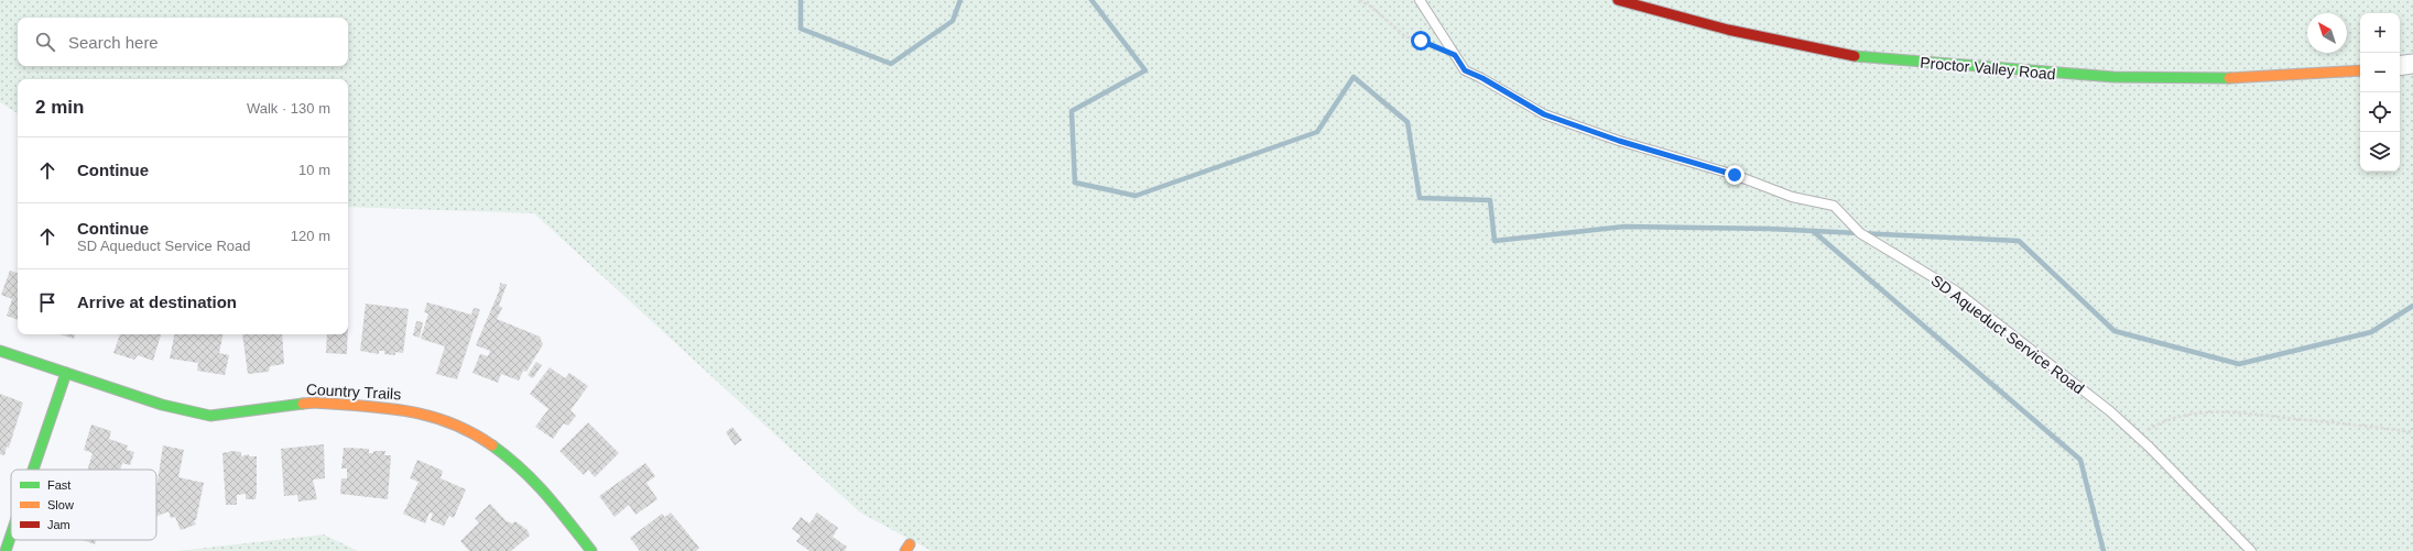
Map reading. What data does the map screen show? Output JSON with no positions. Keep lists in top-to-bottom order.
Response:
{
  "streets": {
    "street": ["Proctor Valley Road", "Country Trails"],
    "lane": ["SD Aqueduct Service Road"]
  },
  "legend": ["Fast", "Slow", "Jam"],
  "north": "top left",
  "page": {
    "map_buttons": ["+", "−"],
    "search": "Search here",
    "heading": ["2 min", "Walk · 130 m"],
    "list": [
      ["Continue", "10 m"],
      ["Continue", "SD Aqueduct Service Road", "120 m"],
      "Arrive at destination"
    ]
  }
}
